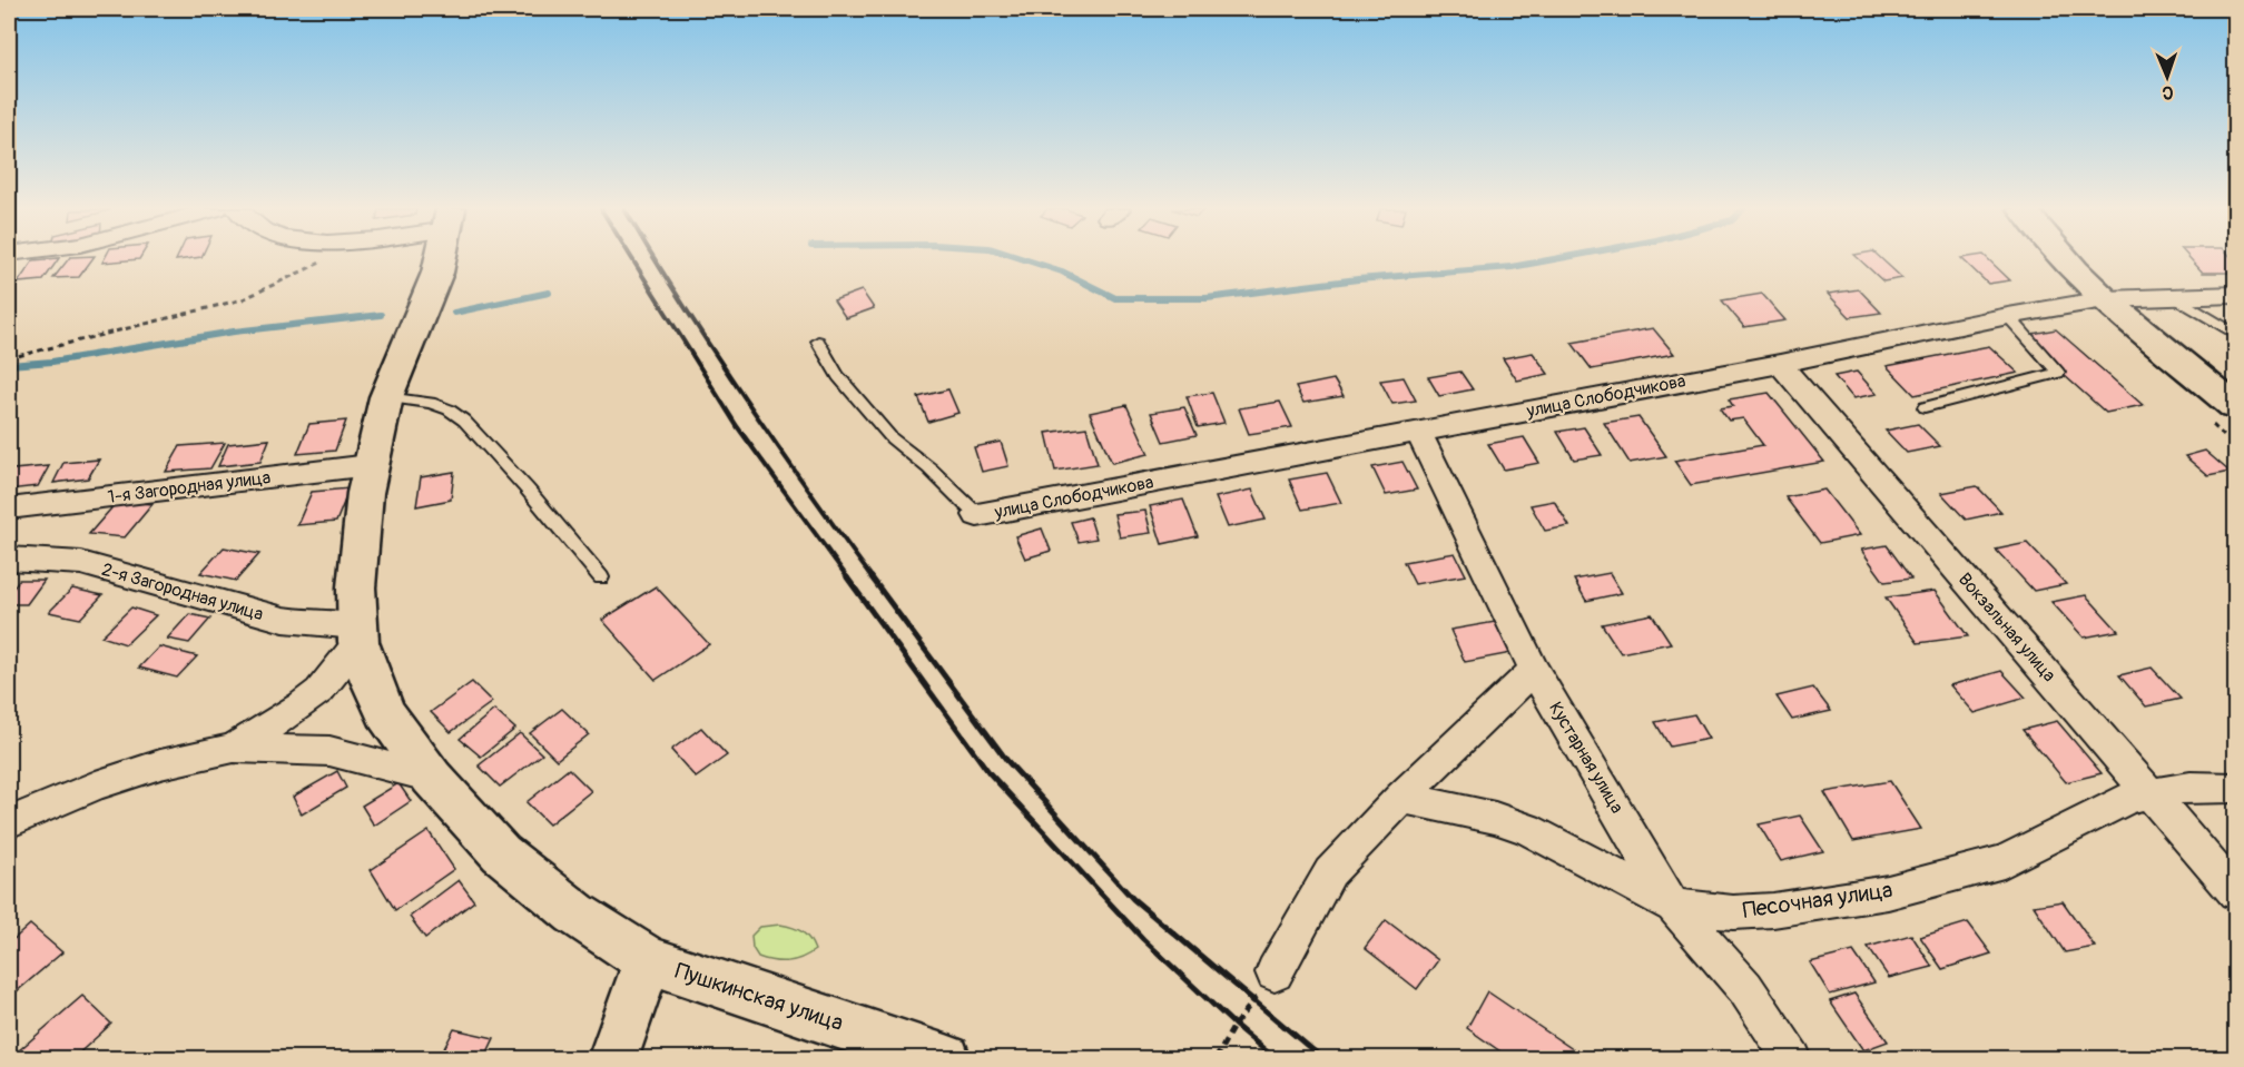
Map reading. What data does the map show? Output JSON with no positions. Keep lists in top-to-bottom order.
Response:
{
  "streets": {
    "street": [
      "улица Слободчикова",
      "1-я Загородная улица",
      "2-я Загородная улица",
      "Вокзальная улица",
      "Кустарная улица",
      "Песочная улица",
      "Пушкинская улица"
    ]
  },
  "crossings": [
    ["улица Слободчикова", "Вокзальная улица"],
    ["улица Слободчикова", "Кустарная улица"],
    ["1-я Загородная улица", "Пушкинская улица"],
    ["2-я Загородная улица", "Пушкинская улица"],
    ["Вокзальная улица", "Песочная улица"],
    ["Кустарная улица", "Песочная улица"]
  ],
  "north": "bottom"
}
